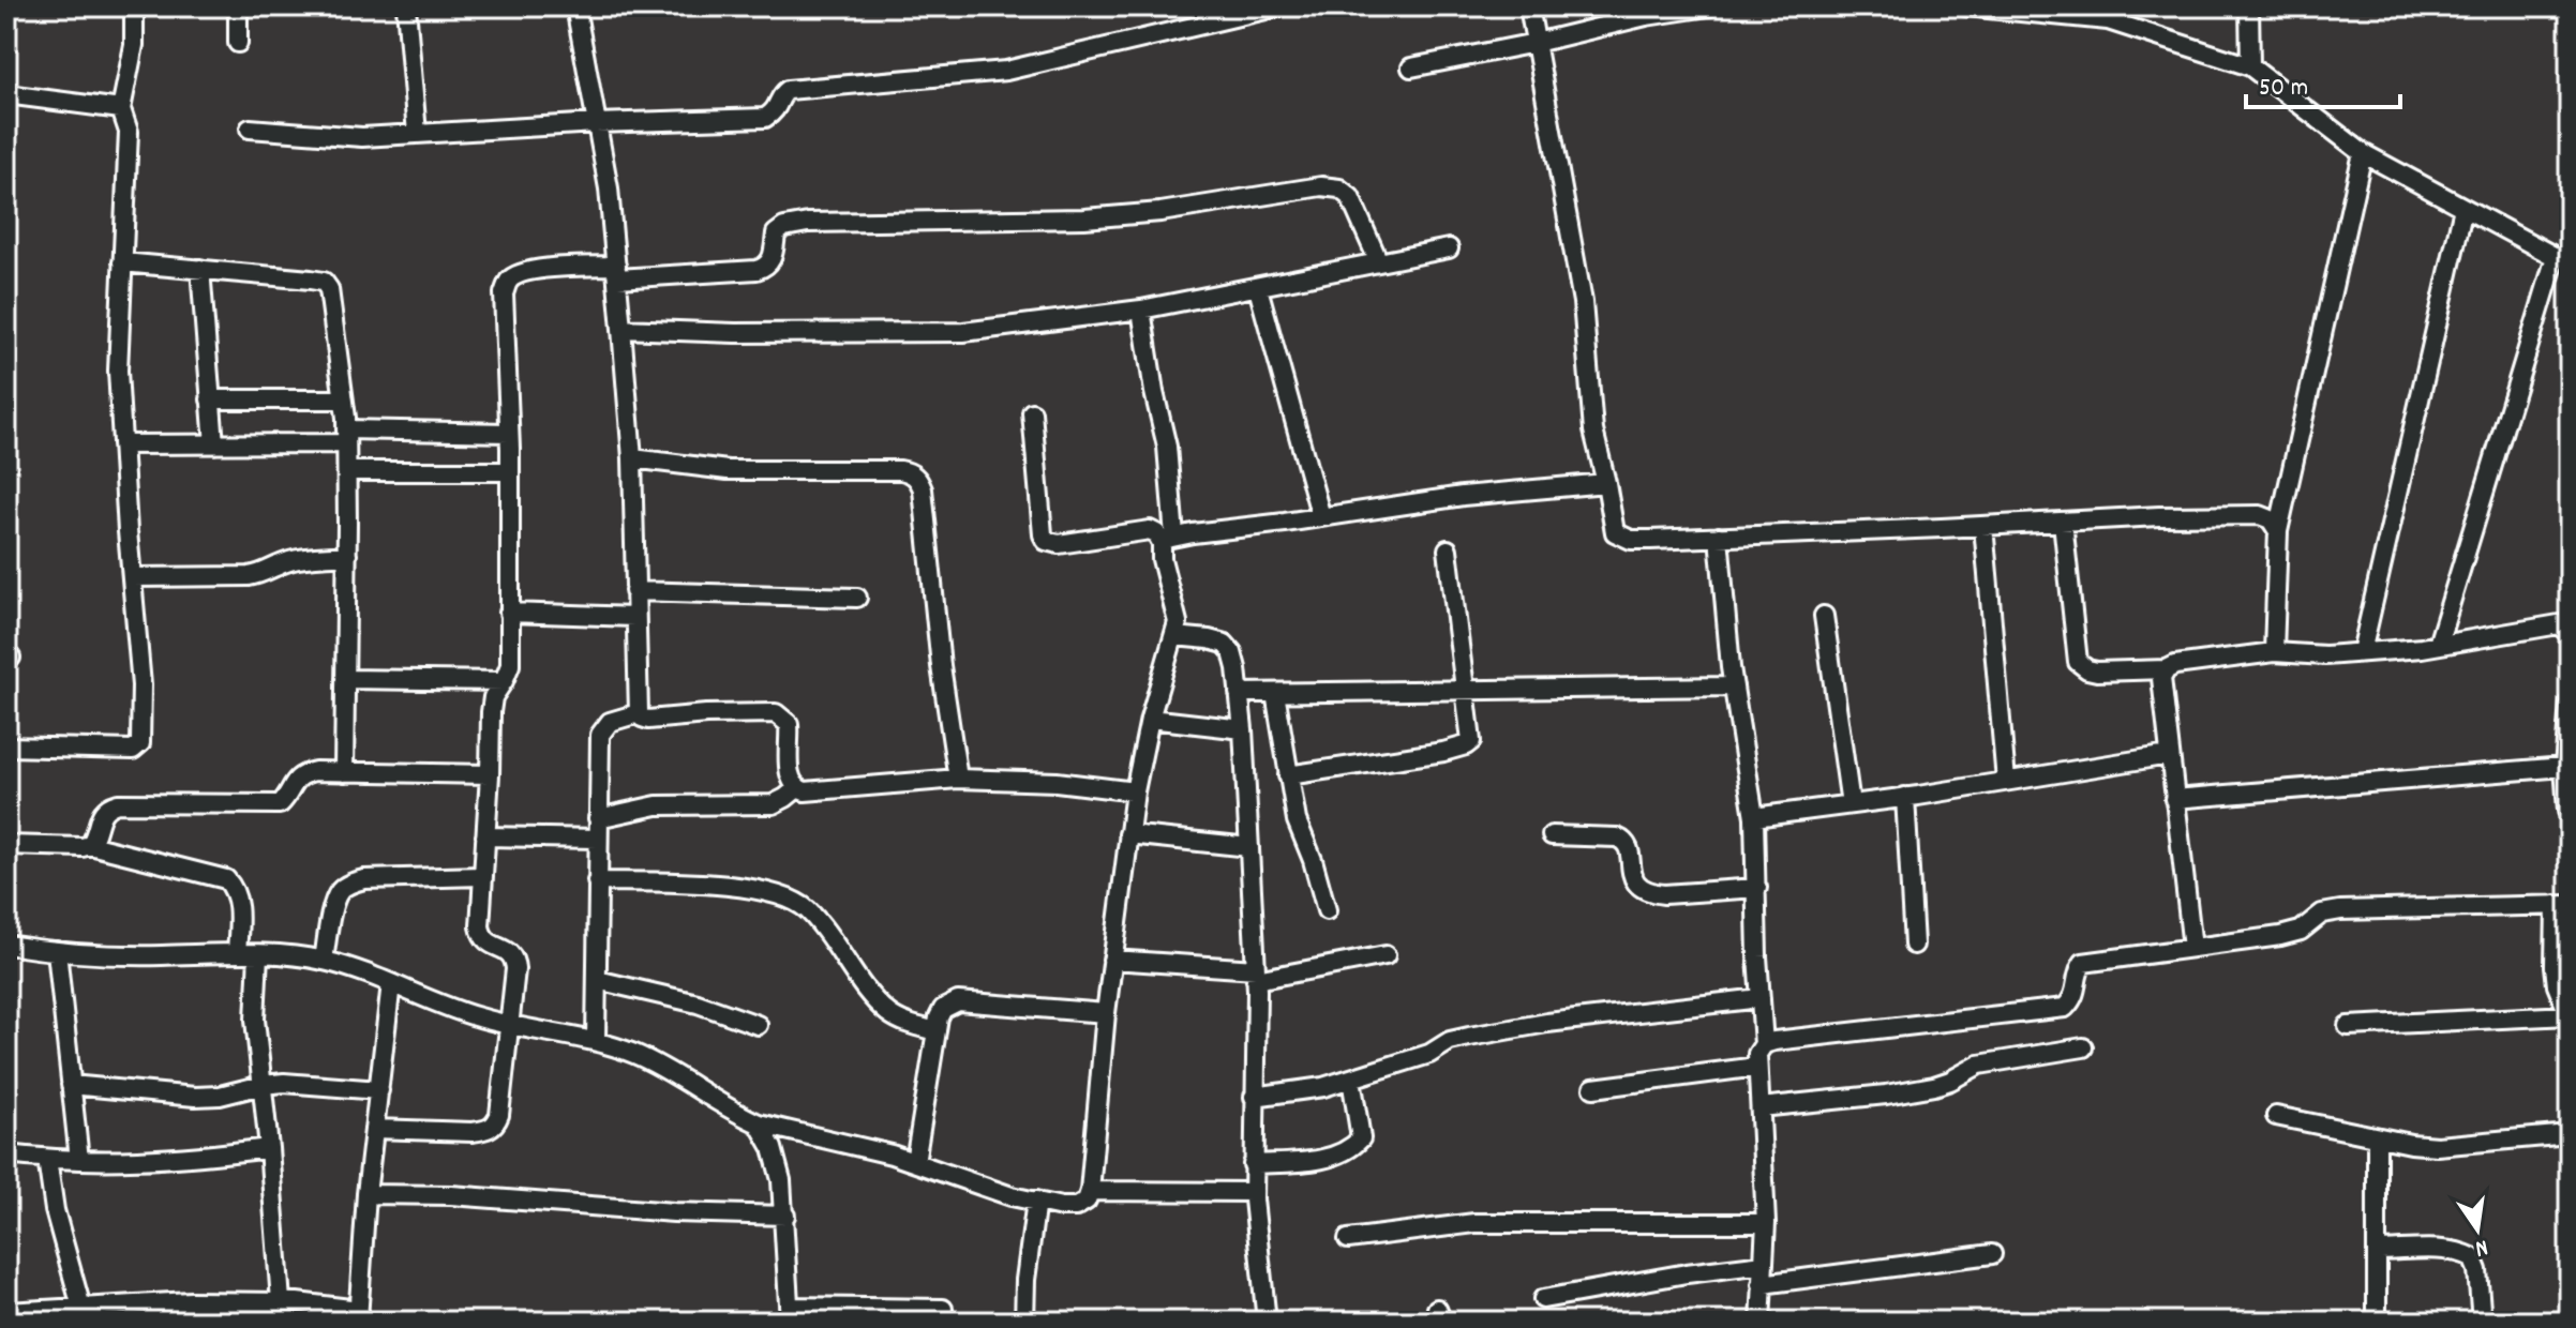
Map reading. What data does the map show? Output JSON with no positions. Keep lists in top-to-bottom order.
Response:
{
  "scale_bar": "50 m",
  "north": "bottom"
}
